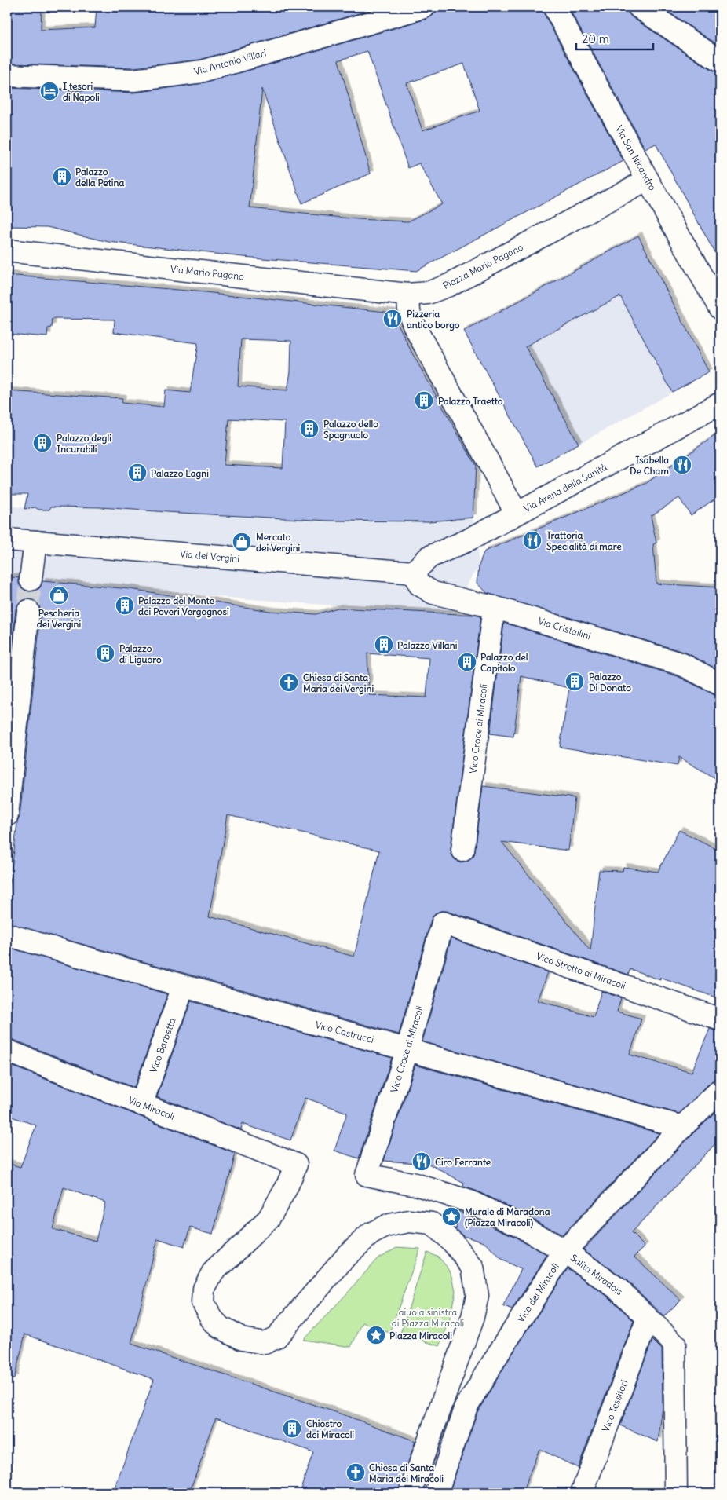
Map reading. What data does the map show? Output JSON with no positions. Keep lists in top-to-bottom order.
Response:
{
  "streets": {
    "street": [
      "Via Antonio Villari",
      "Via San Nicandro",
      "Piazza Mario Pagano",
      "Via Mario Pagano",
      "Via Arena della Sanità",
      "Via dei Vergini",
      "Via Cristallini",
      "Vico Croce ai Miracoli",
      "Vico Stretto ai Miracoli",
      "Vico Castrucci",
      "Vico Barbetta",
      "Via Miracoli",
      "Salita Miradois",
      "Vico dei Miracoli",
      "Vico Tessitori"
    ]
  },
  "crossings": [
    ["Via San Nicandro", "Piazza Mario Pagano"],
    ["Piazza Mario Pagano", "Via Mario Pagano"],
    ["Via Arena della Sanità", "Via dei Vergini"],
    ["Via Arena della Sanità", "Via Cristallini"],
    ["Via dei Vergini", "Via Cristallini"],
    ["Via Cristallini", "Vico Croce ai Miracoli"],
    ["Vico Croce ai Miracoli", "Vico Stretto ai Miracoli"],
    ["Vico Croce ai Miracoli", "Vico Castrucci"],
    ["Vico Croce ai Miracoli", "Salita Miradois"],
    ["Vico Castrucci", "Vico Barbetta"],
    ["Vico Castrucci", "Vico dei Miracoli"],
    ["Vico Barbetta", "Via Miracoli"],
    ["Salita Miradois", "Vico dei Miracoli"],
    ["Salita Miradois", "Vico Tessitori"]
  ],
  "parks": ["aiuola sinistra di Piazza Miracoli"],
  "places": {
    "hotel": ["I tesori di Napoli"],
    "building": [
      "Palazzo della Petina",
      "Palazzo Traetto",
      "Palazzo dello Spagnuolo",
      "Palazzo degli Incurabili",
      "Palazzo Lagni",
      "Palazzo del Monte dei Poveri Vergognosi",
      "Palazzo Villani",
      "Palazzo di Liguoro",
      "Palazzo del Capitolo",
      "Palazzo Di Donato",
      "Chiostro dei Miracoli"
    ],
    "restaurant": [
      "Pizzeria antico borgo",
      "Isabella De Cham",
      "Trattoria Specialità di mare",
      "Ciro Ferrante"
    ],
    "shop": ["Mercato dei Vergini", "Pescheria dei Vergini"],
    "church": ["Chiesa di Santa Maria dei Vergini", "Chiesa di Santa Maria dei Miracoli"],
    "place": ["Murale di Maradona (Piazza Miracoli)", "Piazza Miracoli"]
  },
  "scale_bar": "20 m"
}
